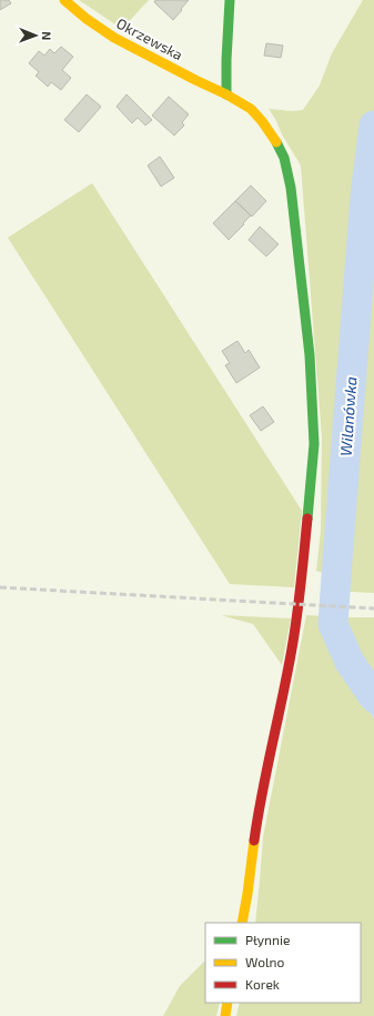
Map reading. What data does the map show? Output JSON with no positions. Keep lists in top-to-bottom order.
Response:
{
  "streets": {
    "street": ["Okrzewska"]
  },
  "water": ["Wilanówka"],
  "legend": ["Płynnie", "Wolno", "Korek"],
  "north": "right"
}
